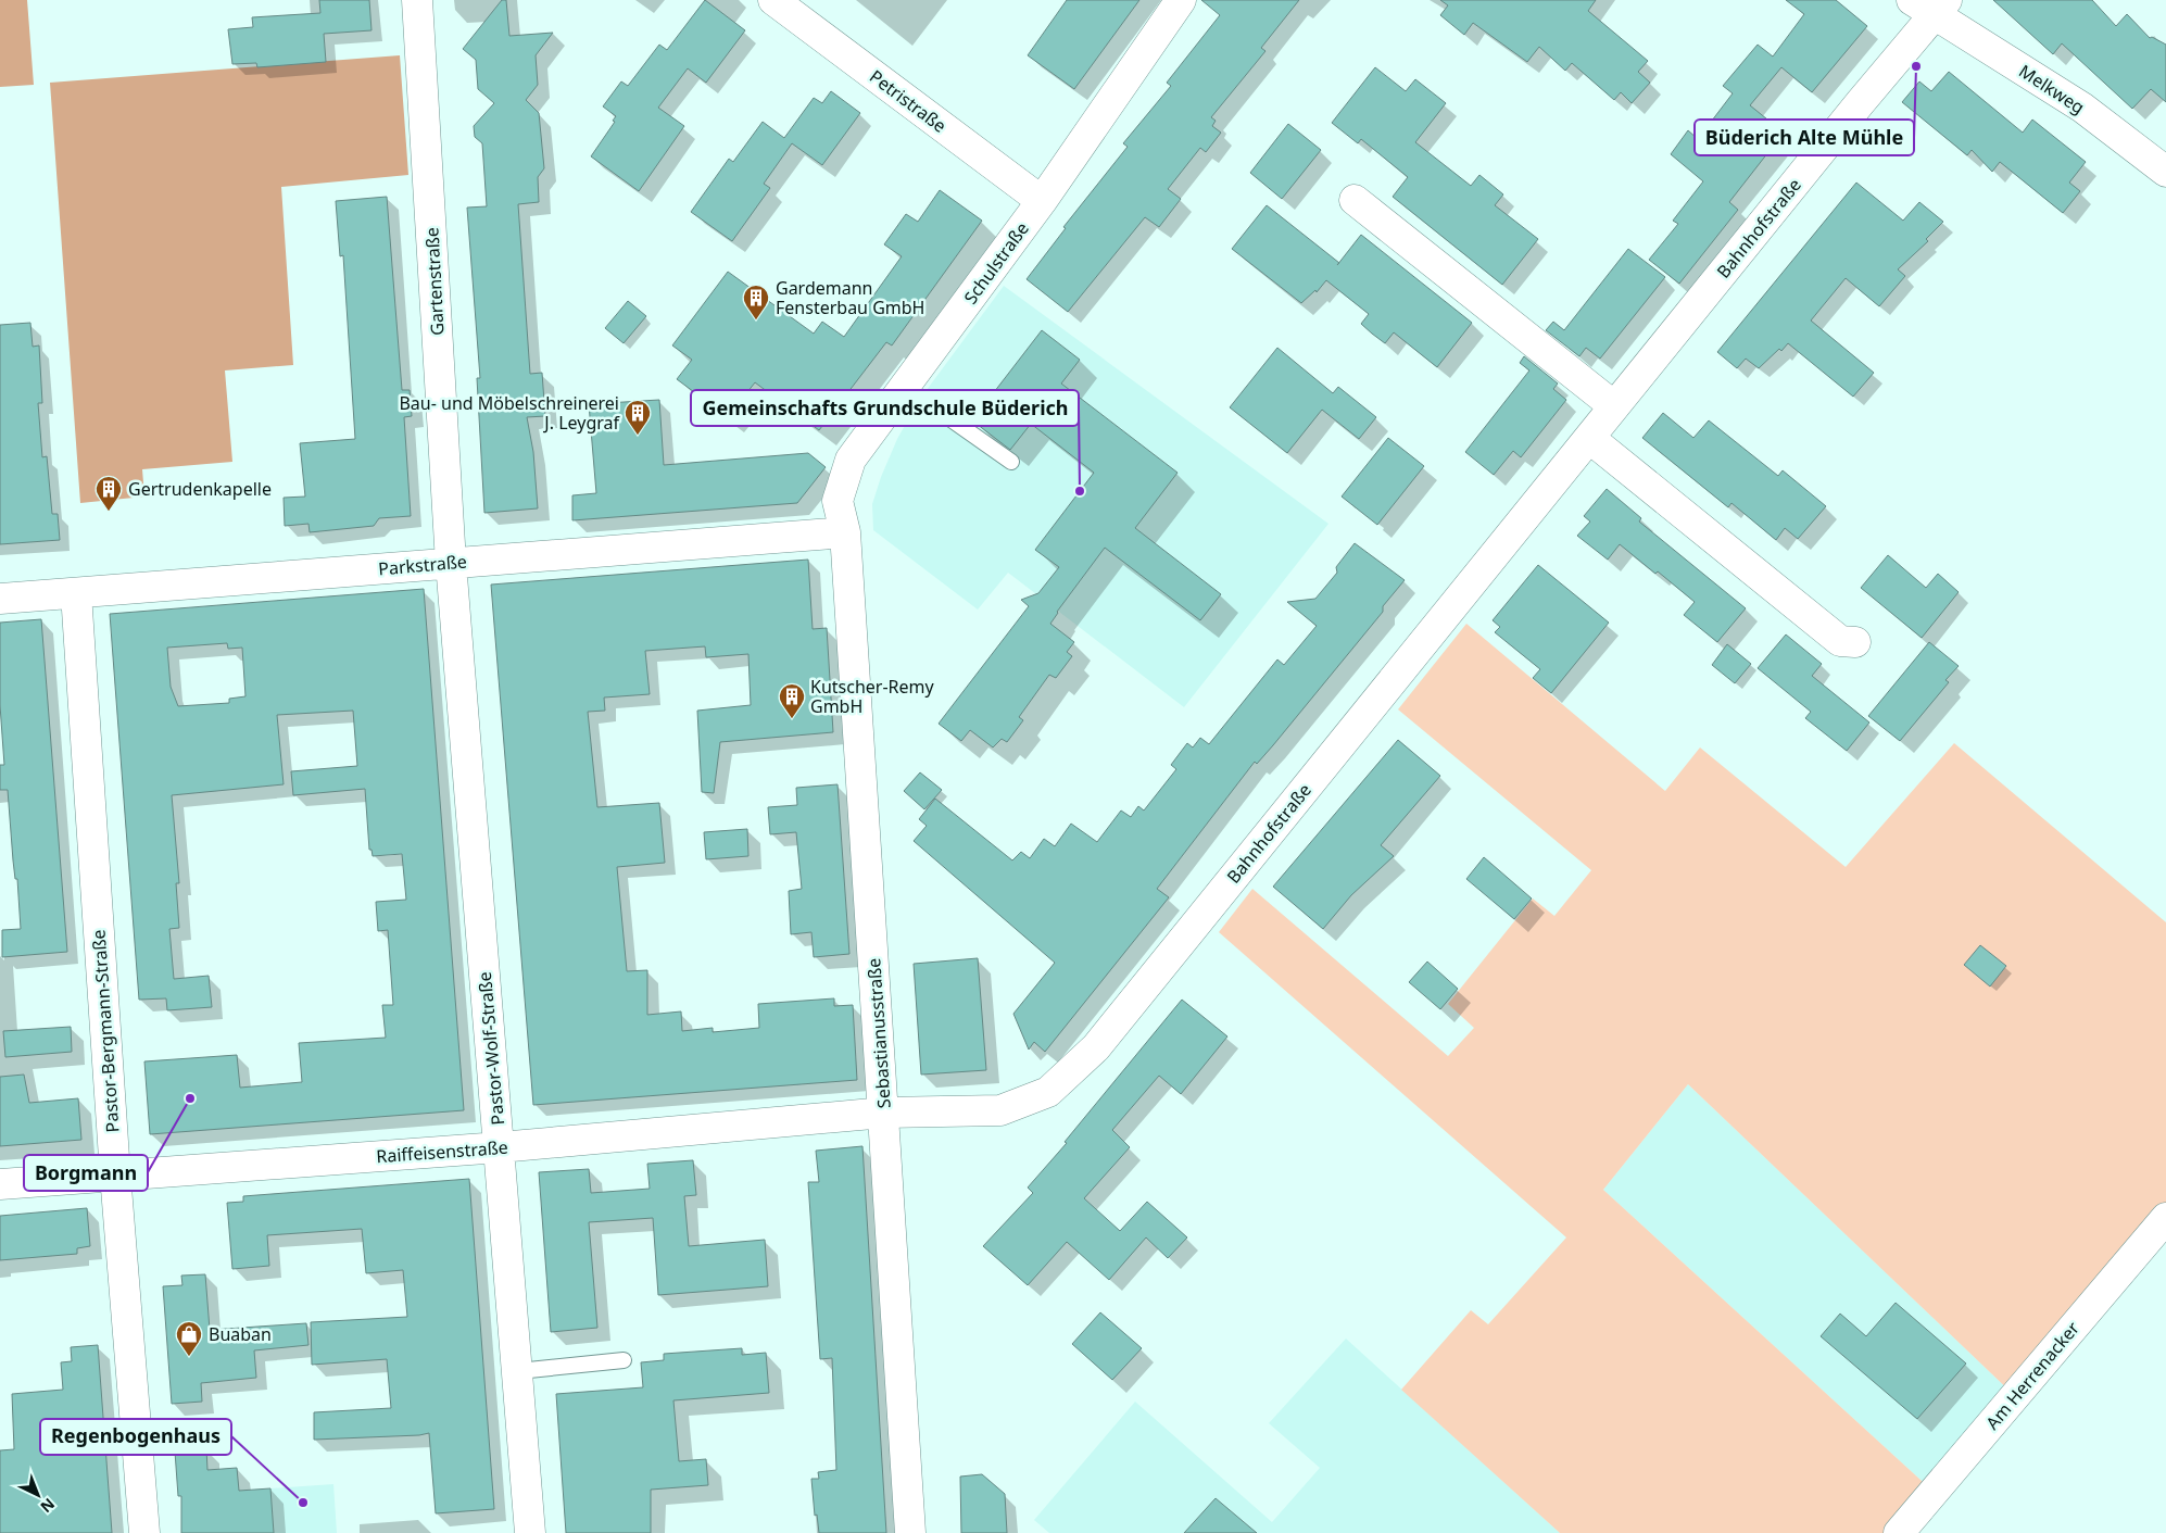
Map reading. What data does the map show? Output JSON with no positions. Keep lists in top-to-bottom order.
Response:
{
  "streets": {
    "street": [
      "Melkweg",
      "Petristraße",
      "Bahnhofstraße",
      "Schulstraße",
      "Gartenstraße",
      "Parkstraße",
      "Pastor-Bergmann-Straße",
      "Sebastianusstraße",
      "Pastor-Wolf-Straße",
      "Raiffeisenstraße",
      "Am Herrenacker"
    ]
  },
  "crossings": [
    ["Melkweg", "Bahnhofstraße"],
    ["Petristraße", "Schulstraße"],
    ["Bahnhofstraße", "Sebastianusstraße"],
    ["Bahnhofstraße", "Raiffeisenstraße"],
    ["Schulstraße", "Parkstraße"],
    ["Schulstraße", "Sebastianusstraße"],
    ["Gartenstraße", "Parkstraße"],
    ["Gartenstraße", "Pastor-Wolf-Straße"],
    ["Parkstraße", "Pastor-Bergmann-Straße"],
    ["Parkstraße", "Sebastianusstraße"],
    ["Parkstraße", "Pastor-Wolf-Straße"],
    ["Pastor-Bergmann-Straße", "Raiffeisenstraße"],
    ["Sebastianusstraße", "Raiffeisenstraße"],
    ["Pastor-Wolf-Straße", "Raiffeisenstraße"]
  ],
  "places": {
    "other": [
      "Büderich Alte Mühle",
      "Gemeinschafts Grundschule Büderich",
      "Borgmann",
      "Regenbogenhaus"
    ],
    "building": [
      "Gardemann Fensterbau GmbH",
      "Bau- und Möbelschreinerei J. Leygraf",
      "Gertrudenkapelle",
      "Kutscher-Remy GmbH"
    ],
    "shop": ["Buaban"]
  },
  "north": "bottom right"
}
